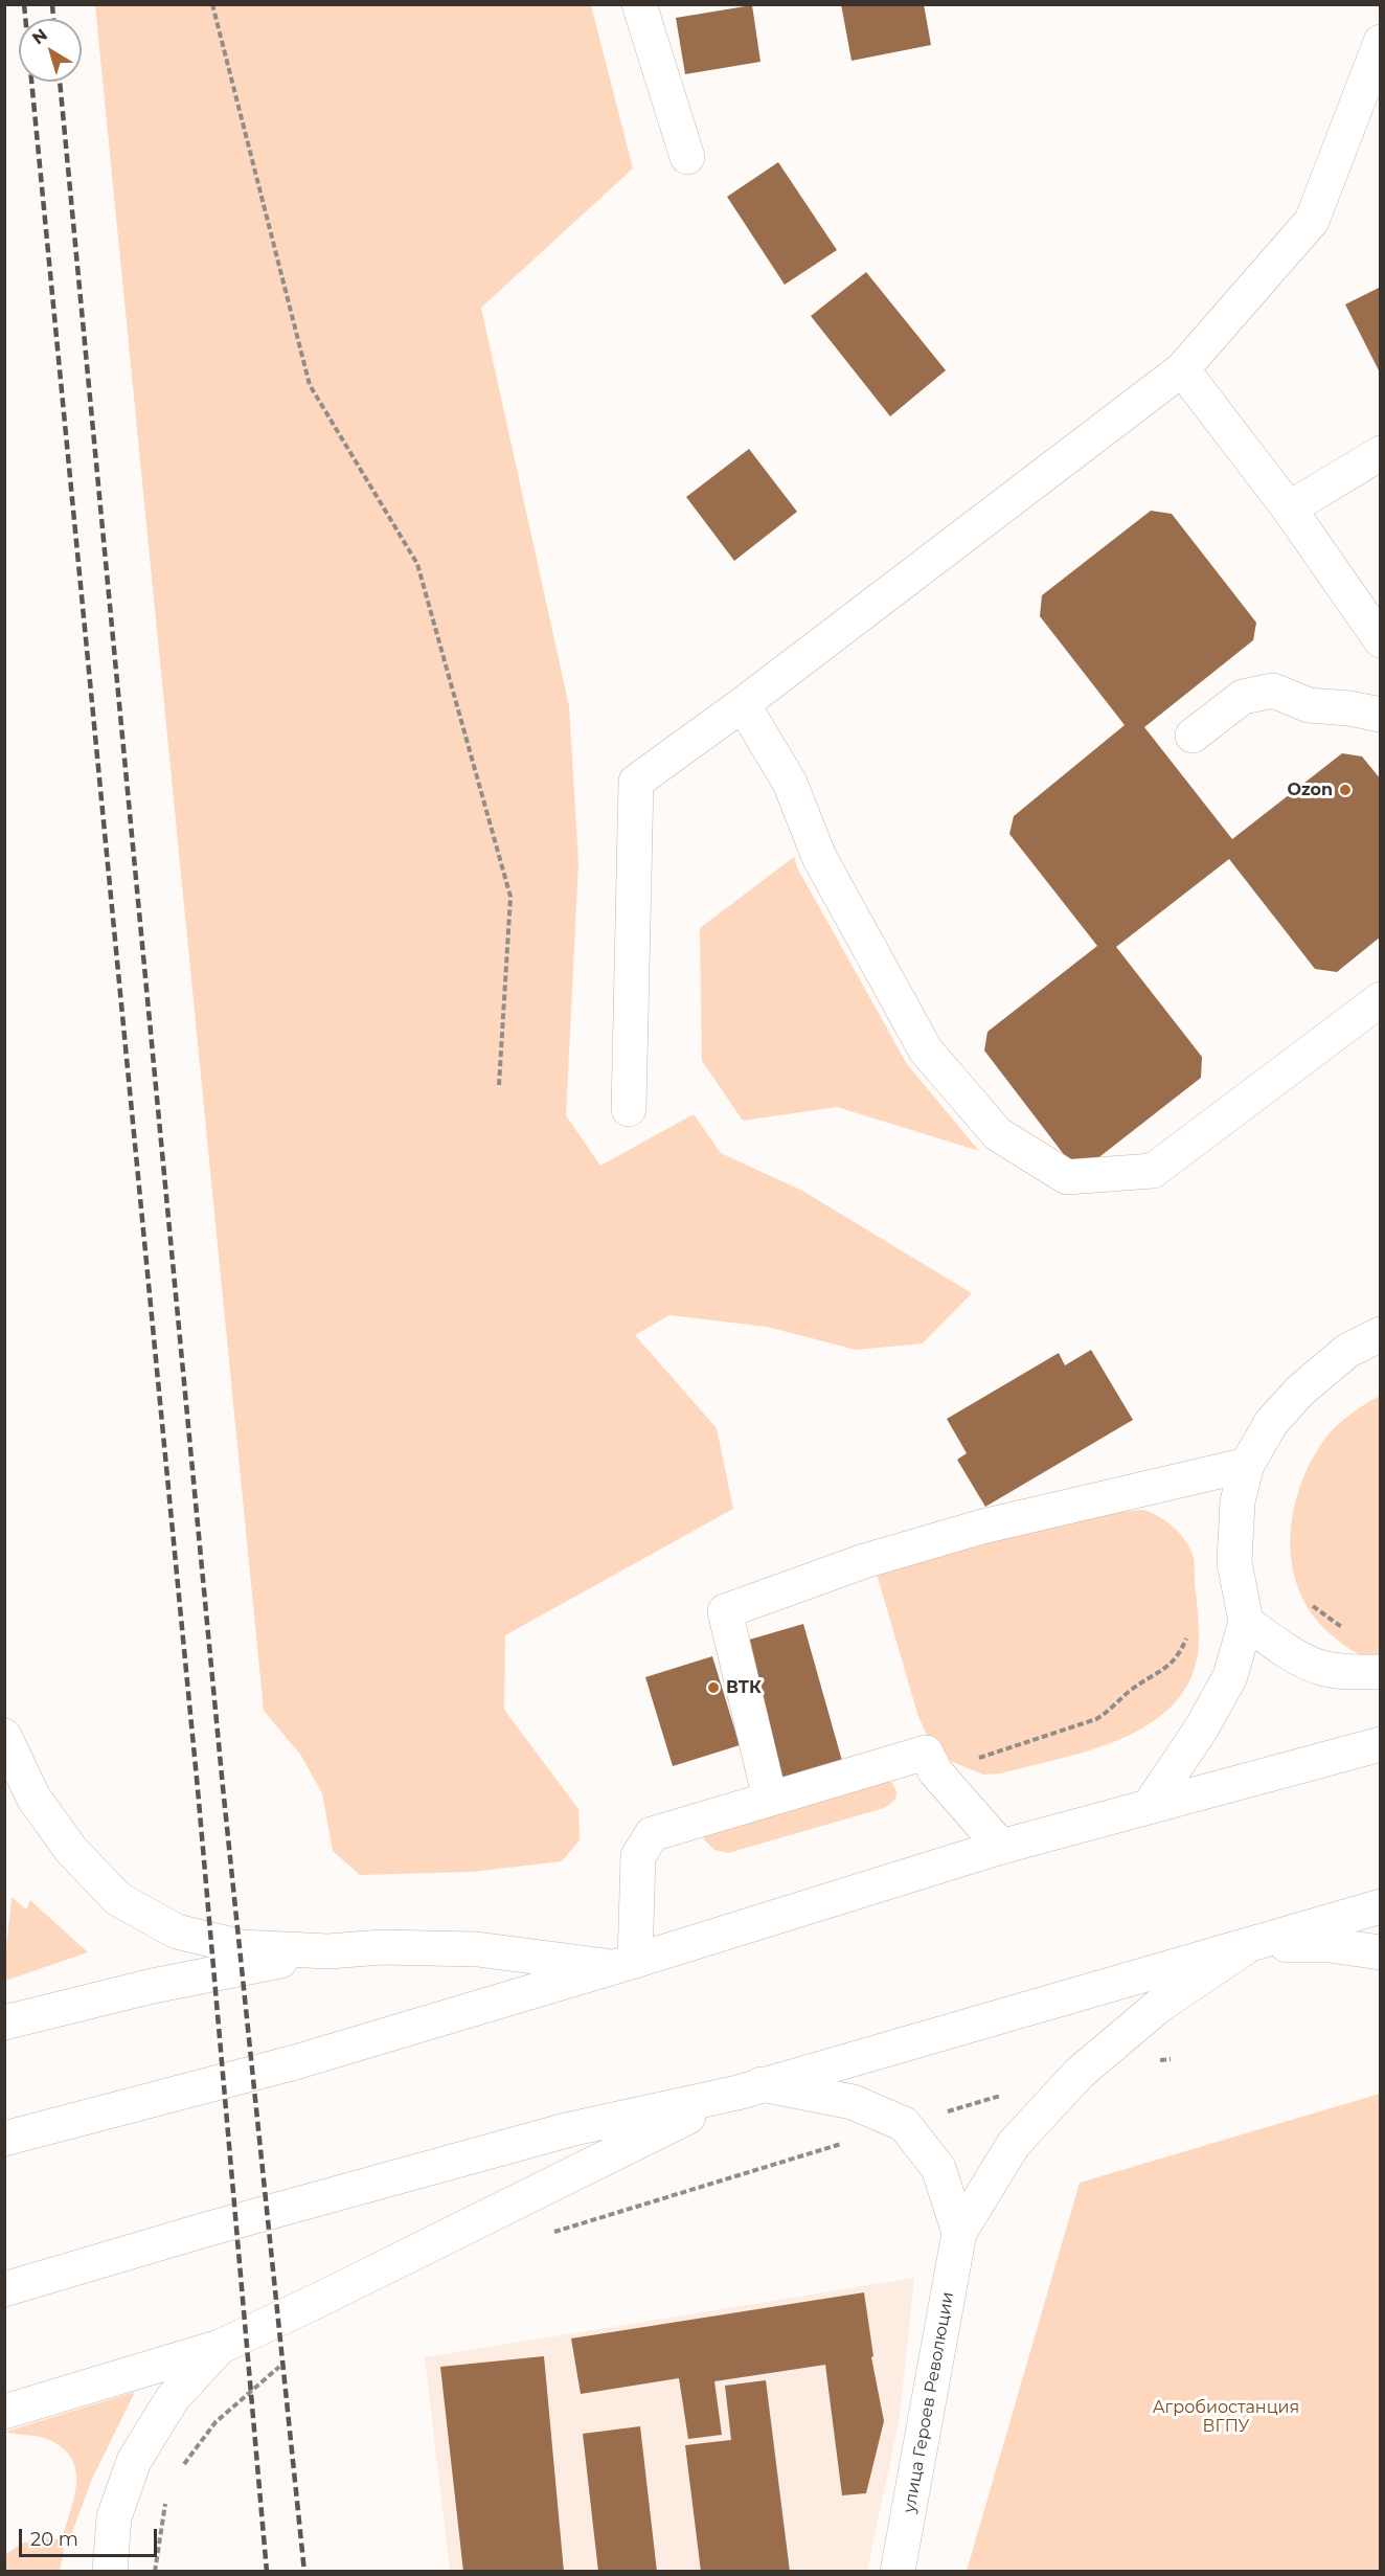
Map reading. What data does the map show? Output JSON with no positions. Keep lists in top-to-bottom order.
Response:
{
  "streets": {
    "main road": ["улица Героев Революции"]
  },
  "parks": ["Агробиостанция ВГПУ"],
  "places": ["Ozon", "ВТК"],
  "scale_bar": "20 m",
  "north": "top left"
}
